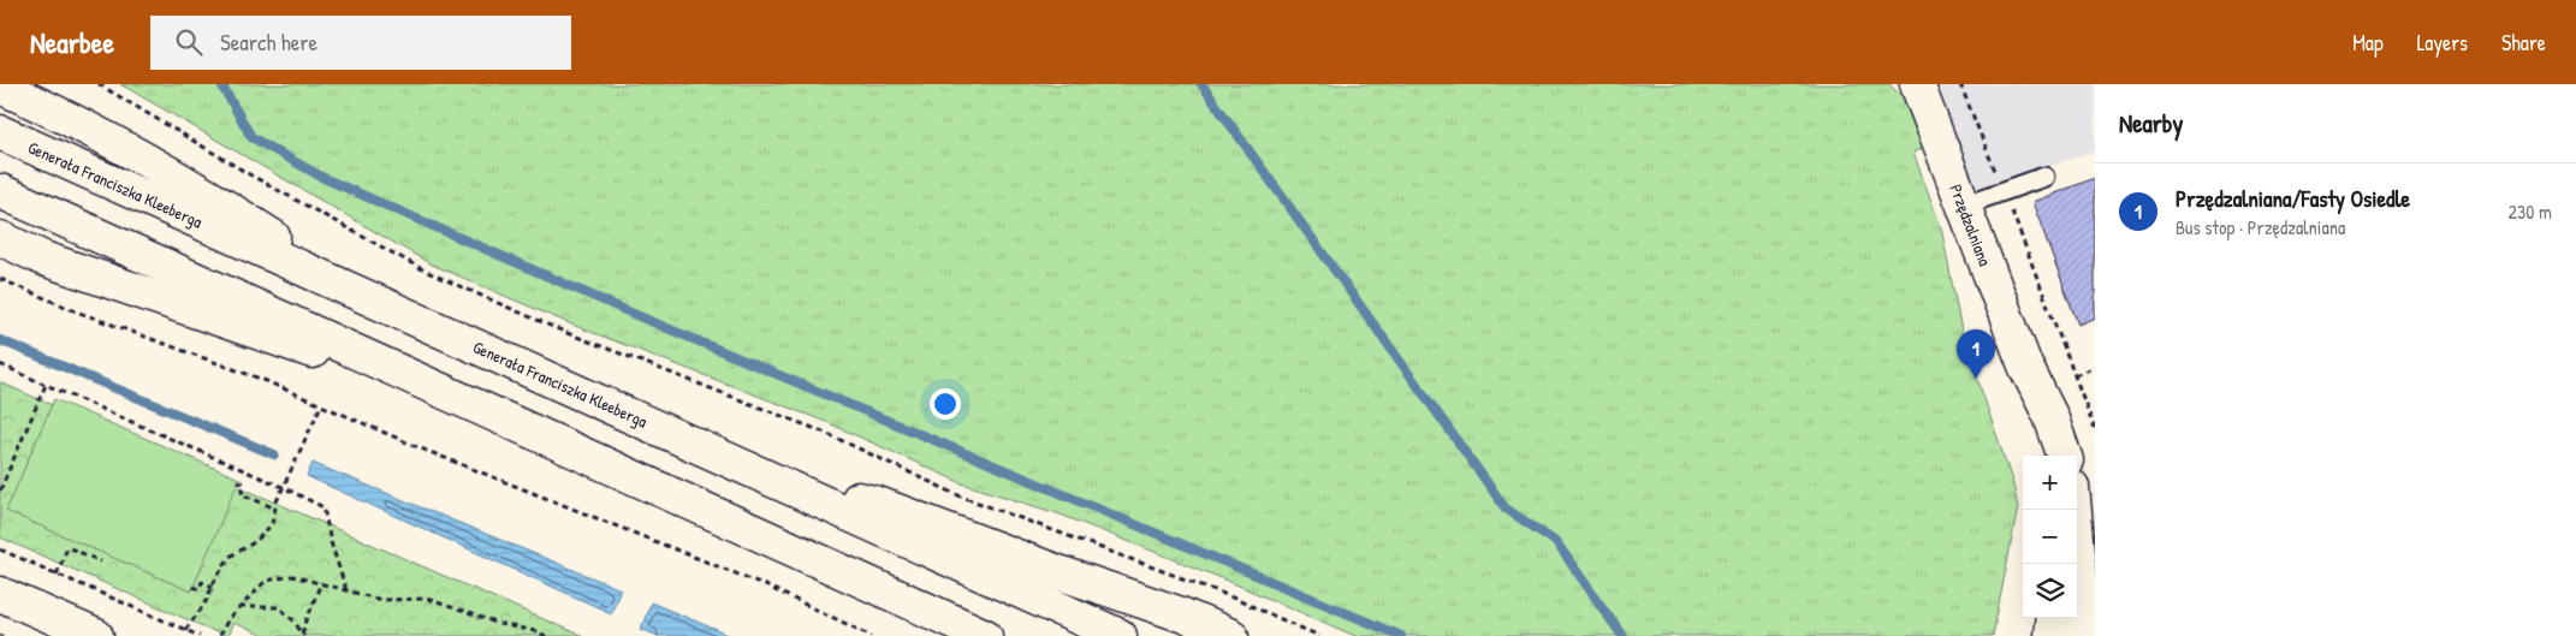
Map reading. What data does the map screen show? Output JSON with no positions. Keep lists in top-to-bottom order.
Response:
{
  "streets": {
    "main road": ["Generała Franciszka Kleeberga", "Przędzalniana"]
  },
  "page": {
    "header": "Nearbee",
    "search": "Search here",
    "nav": ["Map", "Layers", "Share"],
    "heading": "Nearby",
    "list": [
      {
        "mark": "1",
        "name": "Przędzalniana/Fasty Osiedle",
        "note": "Bus stop · Przędzalniana",
        "value": "230 m"
      }
    ],
    "pins": "1",
    "map_buttons": ["+", "−"]
  }
}
